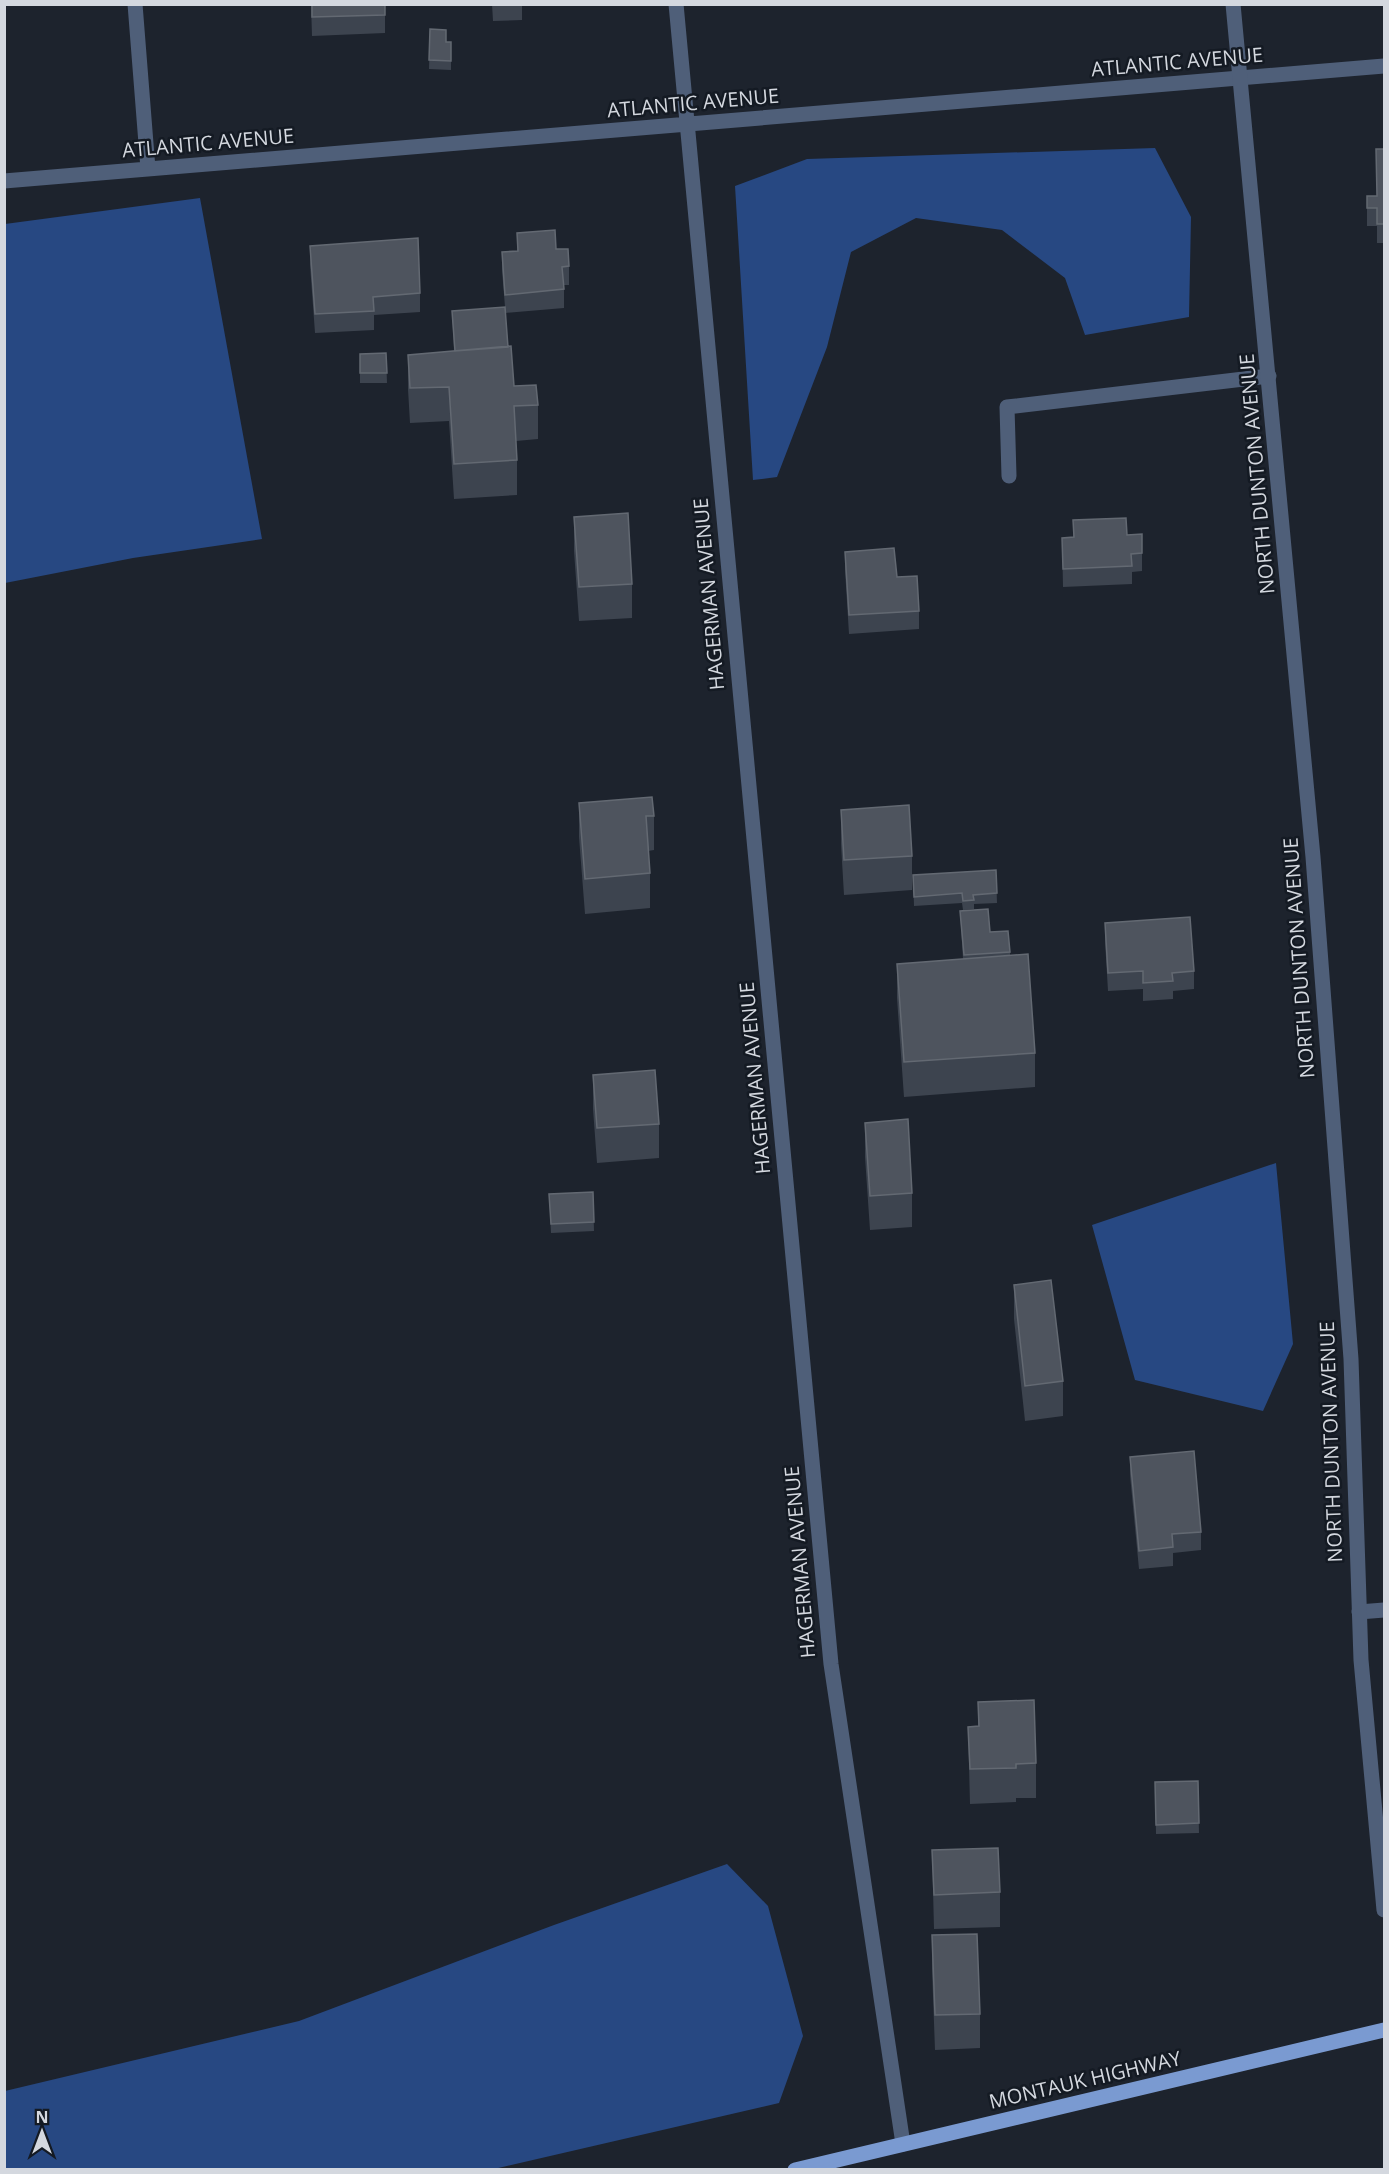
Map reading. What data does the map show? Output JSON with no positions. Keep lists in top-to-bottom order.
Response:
{
  "streets": {
    "main road": ["MONTAUK HIGHWAY"],
    "street": ["ATLANTIC AVENUE", "NORTH DUNTON AVENUE", "HAGERMAN AVENUE"]
  },
  "crossings": [
    ["ATLANTIC AVENUE", "NORTH DUNTON AVENUE"],
    ["ATLANTIC AVENUE", "HAGERMAN AVENUE"],
    ["HAGERMAN AVENUE", "MONTAUK HIGHWAY"]
  ],
  "north": "top"
}
